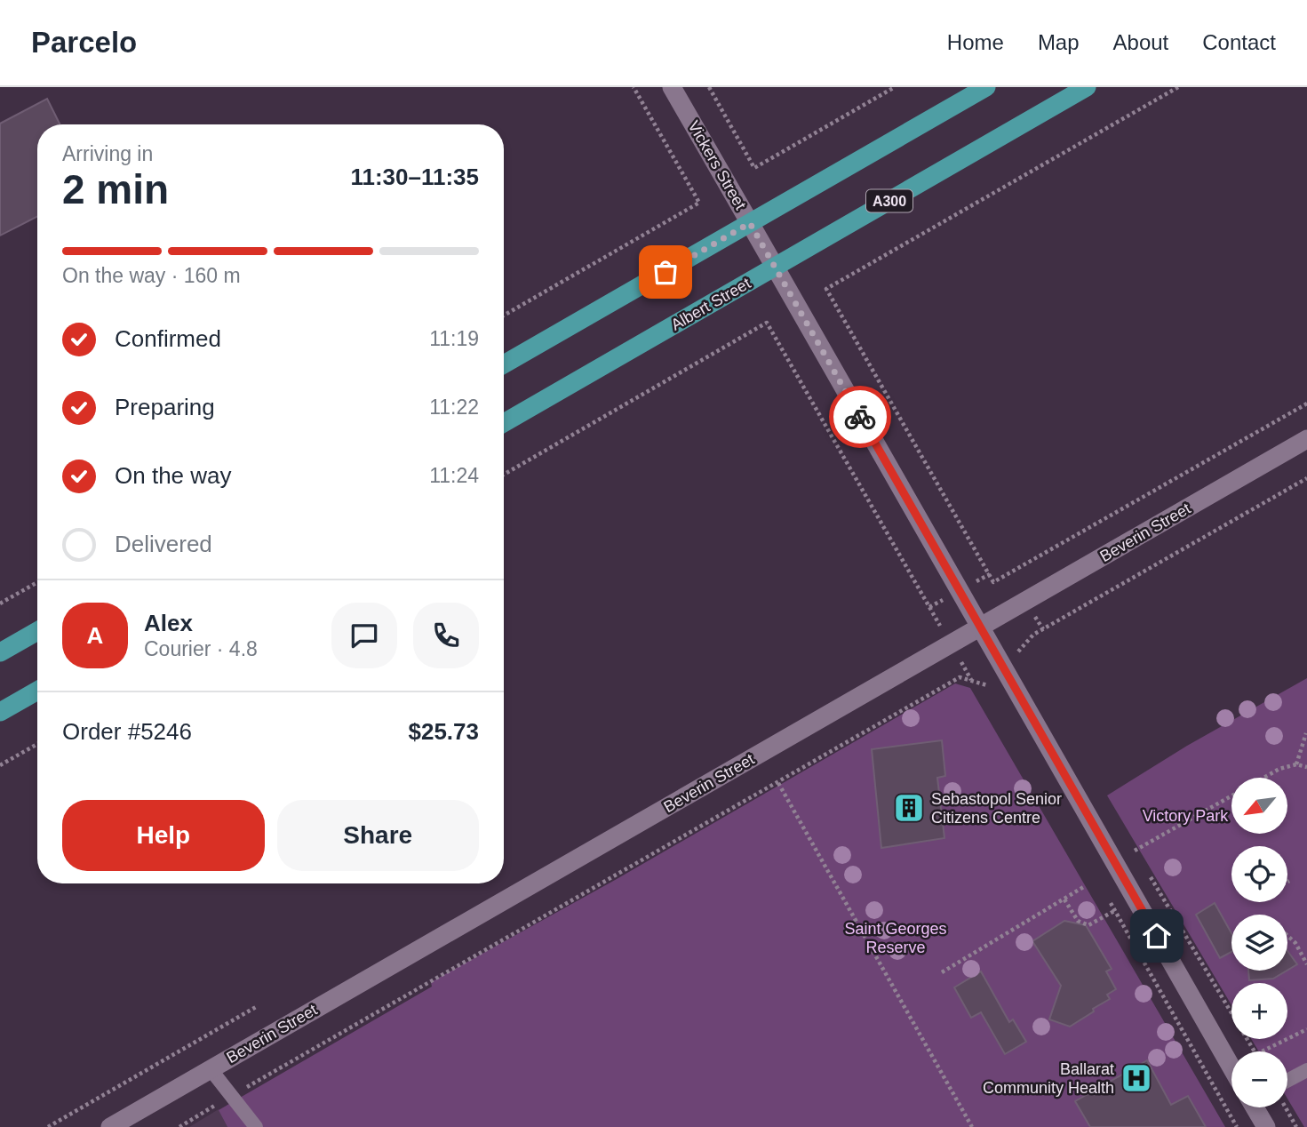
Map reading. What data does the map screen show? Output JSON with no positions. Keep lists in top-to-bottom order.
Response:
{
  "streets": {
    "highway": ["A300", "Albert Street"],
    "street": ["Vickers Street", "Beverin Street"]
  },
  "crossings": [
    ["Vickers Street", "Albert Street"],
    ["Vickers Street", "Beverin Street"]
  ],
  "parks": ["Victory Park", "Saint Georges Reserve"],
  "places": {
    "building": ["Sebastopol Senior Citizens Centre"],
    "hospital": ["Ballarat Community Health"]
  },
  "north": "bottom left",
  "page": {
    "header": "Parcelo",
    "nav": [
      "Home",
      "Map",
      "About",
      "Contact"
    ],
    "heading": ["2 min", "Arriving in", "11:30–11:35"],
    "panel": [
      "Alex",
      "Courier · 4.8",
      "Order #5246",
      "$25.73"
    ],
    "bar": "On the way · 160 m",
    "list": [
      ["Confirmed", "11:19"],
      ["Preparing", "11:22"],
      ["On the way", "11:24"],
      "Delivered"
    ],
    "round": "A",
    "map_buttons": ["+", "−"],
    "buttons": ["Help", "Share"]
  }
}
